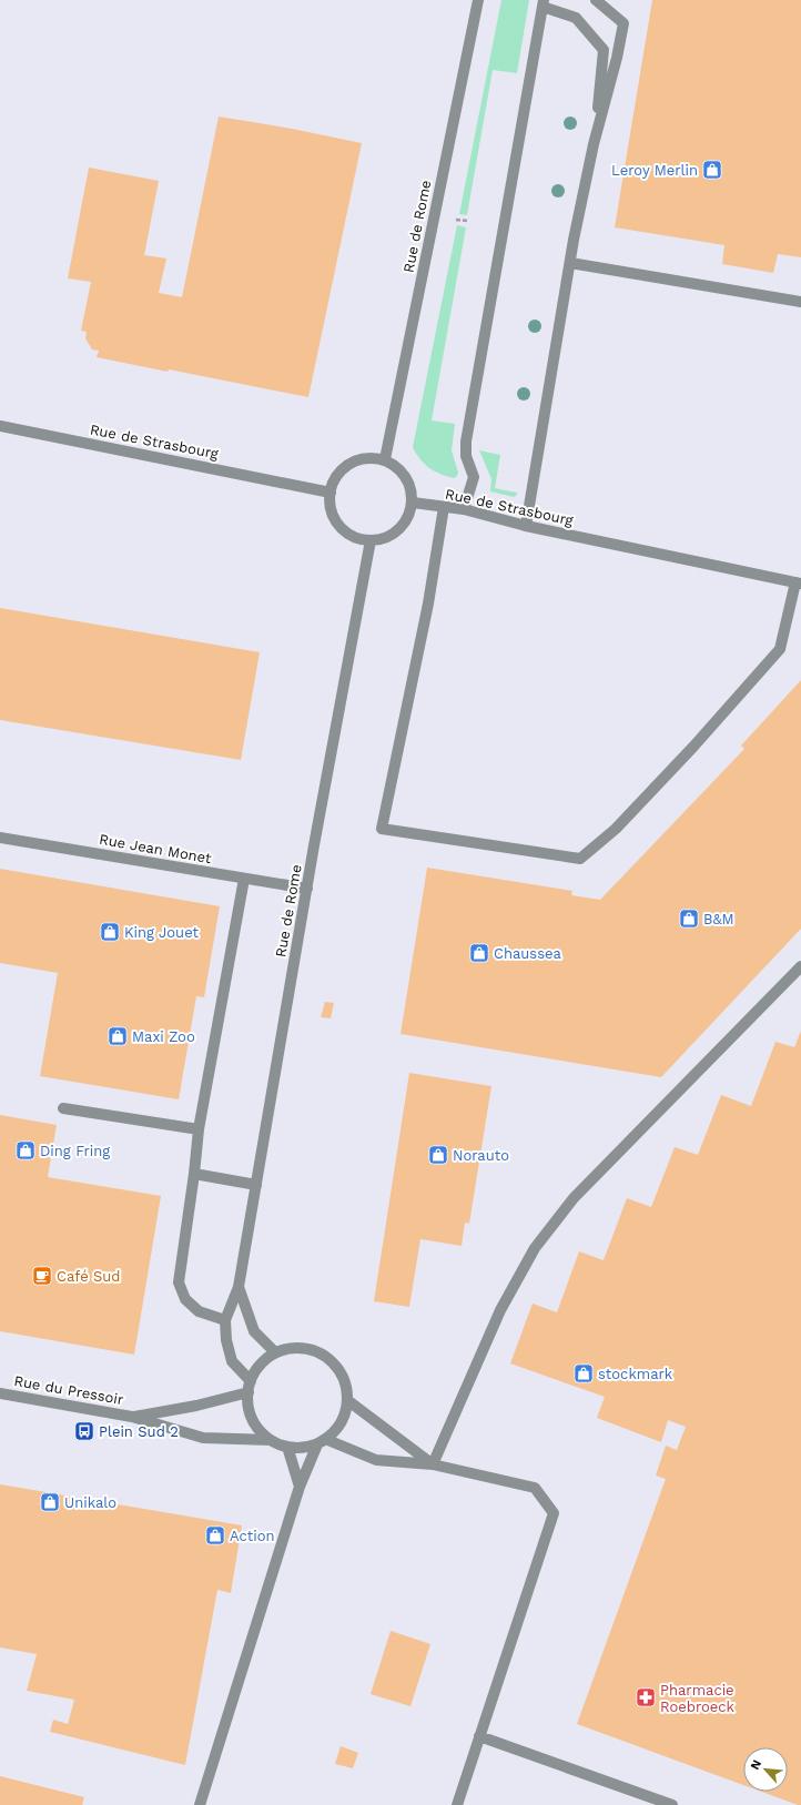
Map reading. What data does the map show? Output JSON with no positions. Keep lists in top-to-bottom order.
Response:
{
  "streets": {
    "street": [
      "Rue de Rome",
      "Rue de Strasbourg",
      "Rue Jean Monet",
      "Rue du Pressoir"
    ]
  },
  "crossings": [
    ["Rue de Rome", "Rue de Strasbourg"],
    ["Rue de Rome", "Rue Jean Monet"],
    ["Rue de Rome", "Rue du Pressoir"]
  ],
  "places": {
    "shop": [
      "Leroy Merlin",
      "B&M",
      "King Jouet",
      "Chaussea",
      "Maxi Zoo",
      "Ding Fring",
      "Norauto",
      "stockmark",
      "Unikalo",
      "Action"
    ],
    "cafe": ["Café Sud"],
    "bus stop": ["Plein Sud 2"],
    "pharmacy": ["Pharmacie Roebroeck"]
  },
  "north": "top left"
}
